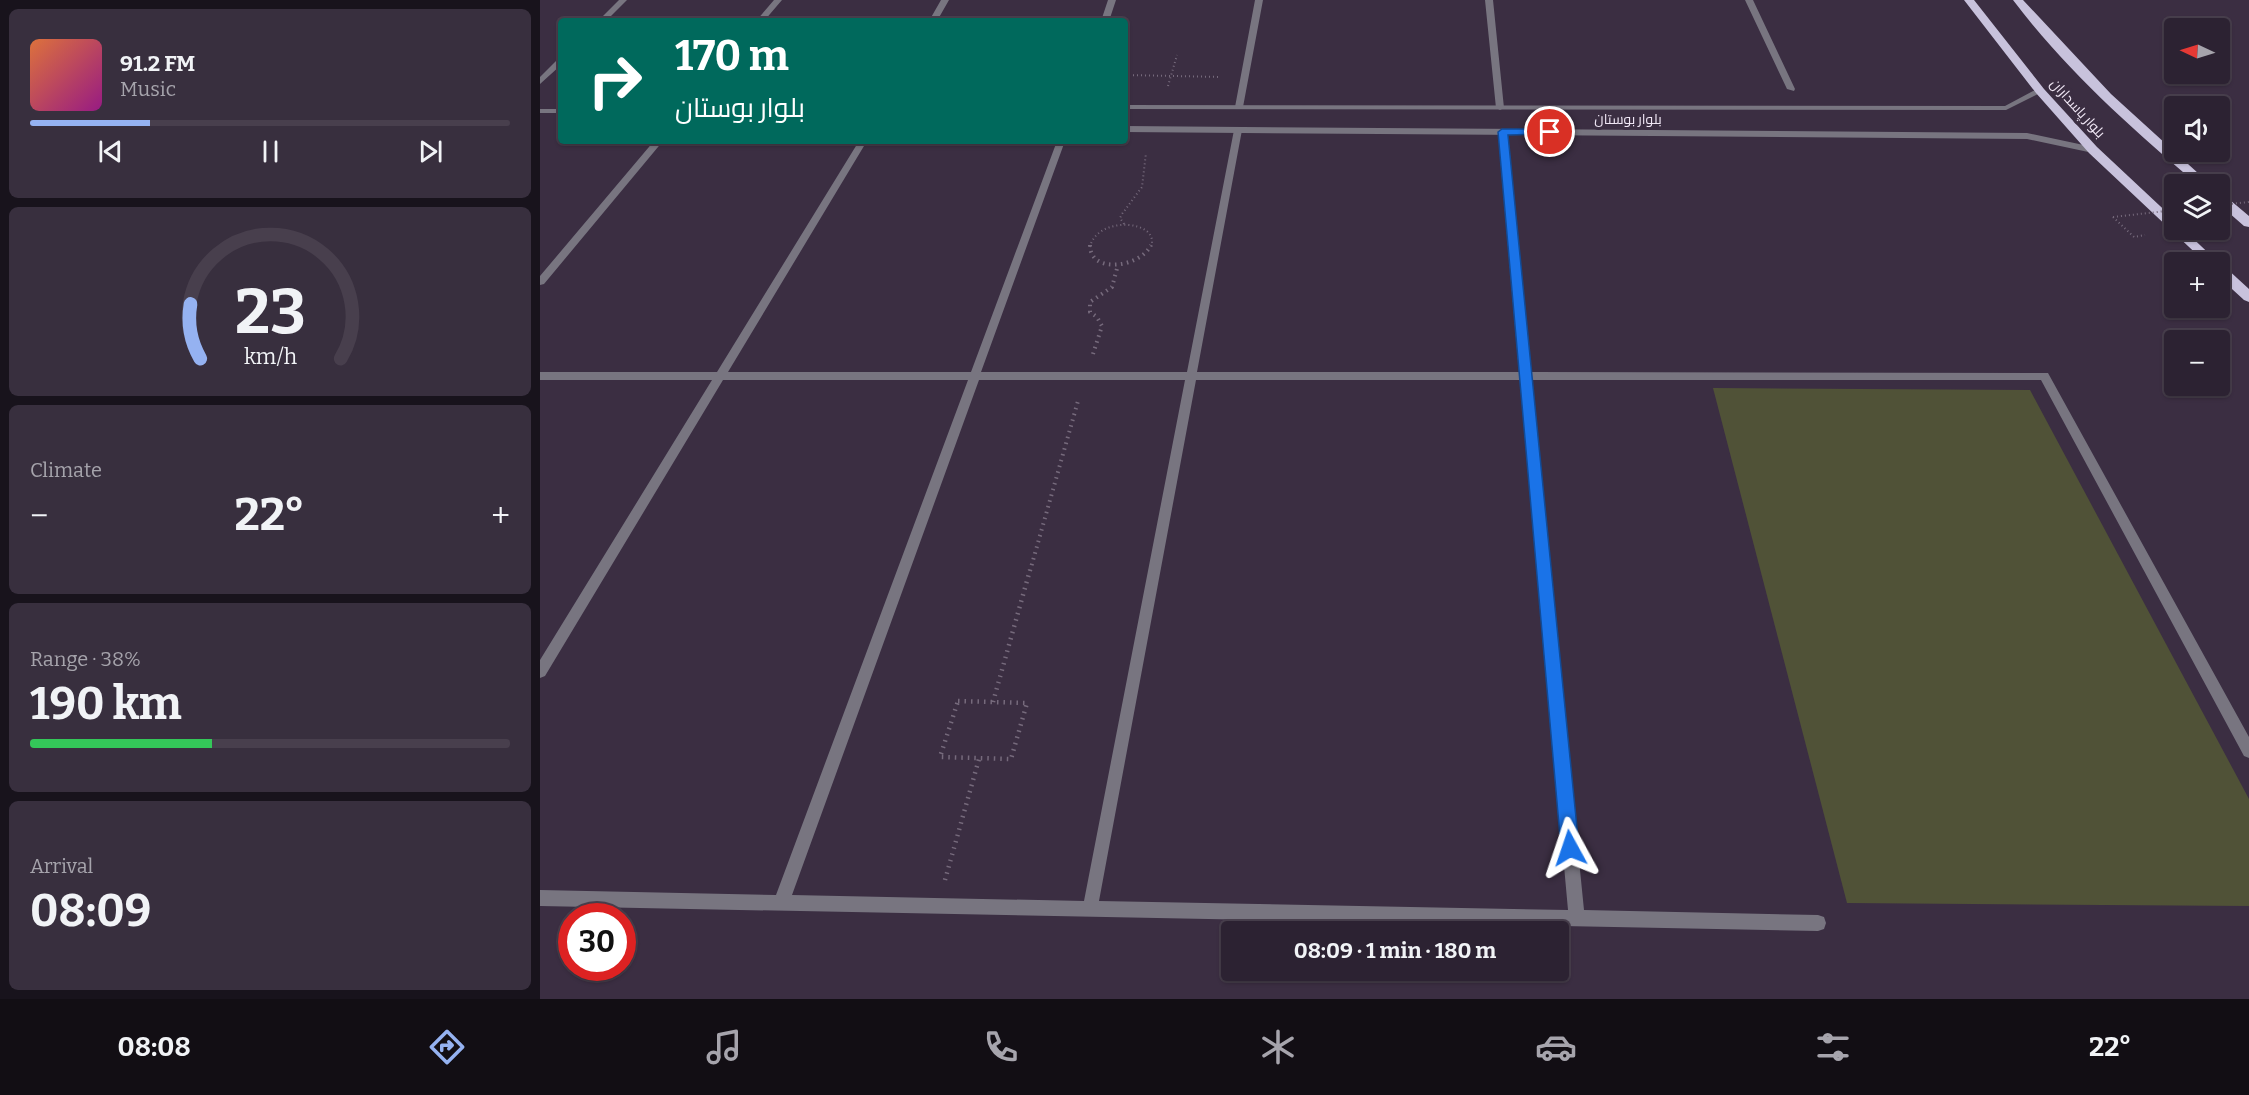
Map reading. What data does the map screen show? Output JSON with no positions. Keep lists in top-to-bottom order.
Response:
{
  "streets": {
    "highway": ["بلوار پاسداران"],
    "street": ["بلوار بوستان"]
  },
  "crossings": [
    ["بلوار پاسداران", "بلوار بوستان"]
  ],
  "north": "left",
  "page": {
    "map_buttons": ["+", "−"],
    "turn": ["170 m", "بلوار بوستان"],
    "song": ["91.2 FM", "Music"],
    "tile": [
      "Climate",
      ["Range · 38%", "190 km"],
      ["Arrival", "08:09"]
    ],
    "heat": ["−", "22°", "+"],
    "limit": "30",
    "trip": "08:09 · 1 min · 180 m",
    "tabs": ["08:08", "22°"],
    "gauge": ["23", "km/h"]
  }
}
